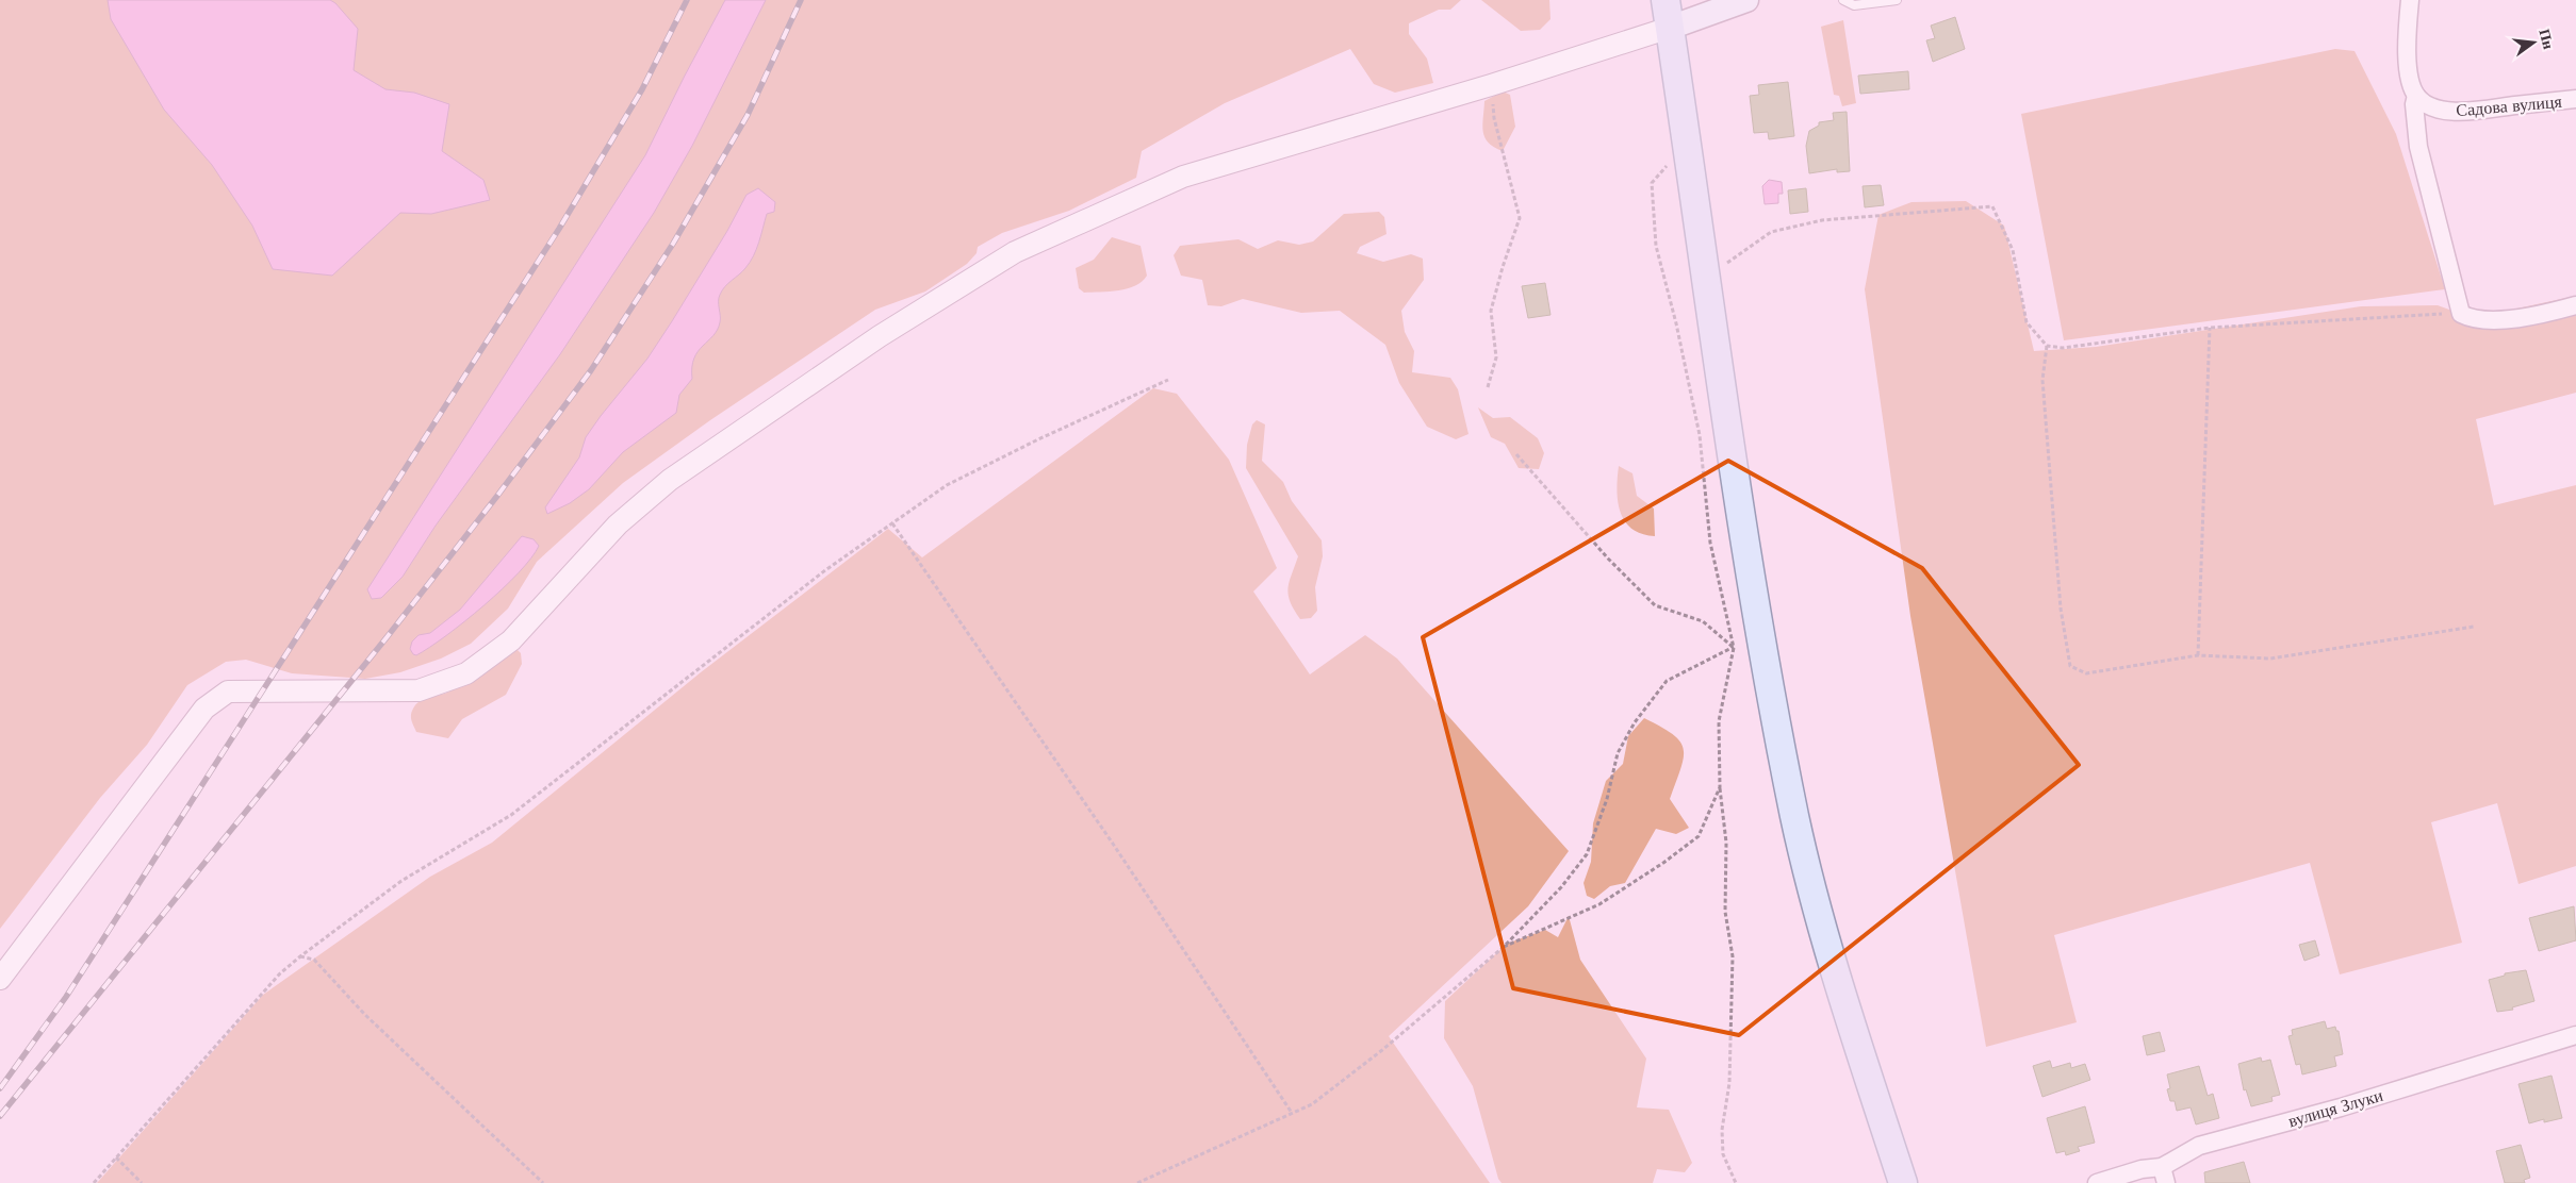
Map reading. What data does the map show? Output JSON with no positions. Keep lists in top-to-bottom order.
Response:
{
  "streets": {
    "street": ["Садова вулиця", "вулиця Злуки"]
  },
  "north": "right"
}
